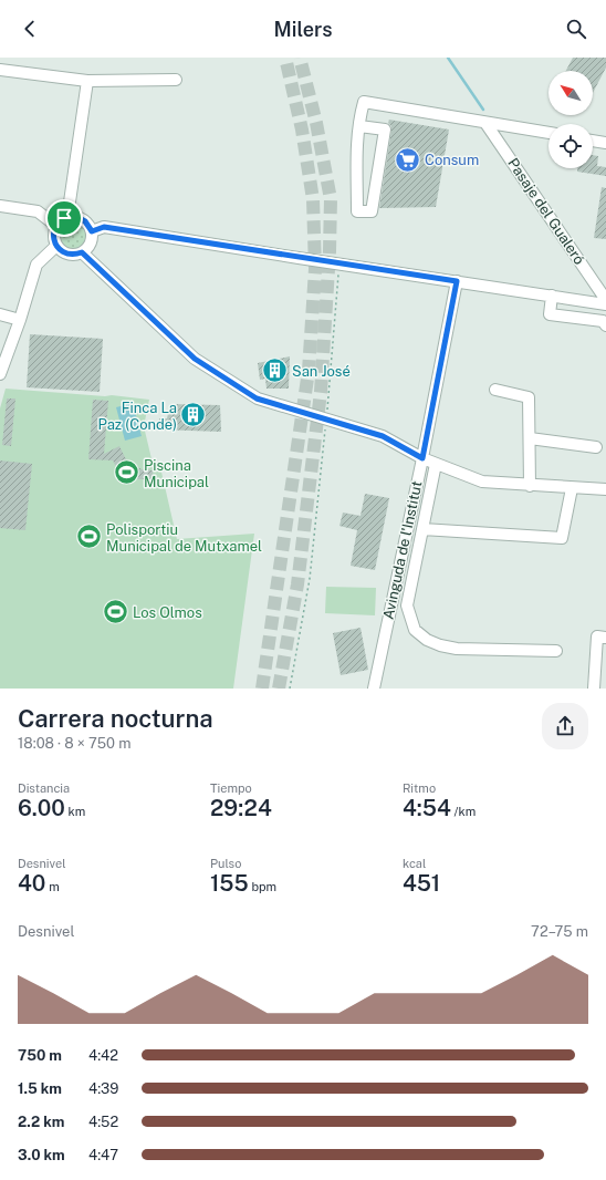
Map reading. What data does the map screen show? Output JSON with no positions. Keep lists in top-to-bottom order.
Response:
{
  "streets": {
    "street": ["Pasaje del Gualeró", "Avinguda de l'Institut"]
  },
  "places": {
    "supermarket": ["Consum"],
    "building": ["San José", "Finca La Paz (Conde)"],
    "sports": ["Piscina Municipal", "Polisportiu Municipal de Mutxamel", "Los Olmos"]
  },
  "north": "top left",
  "page": {
    "header": "Milers",
    "heading": ["Carrera nocturna", "18:08 · 8 × 750 m"],
    "stats": [
      ["Distancia", "6.00 km"],
      ["Tiempo", "29:24"],
      ["Ritmo", "4:54 /km"],
      ["Desnivel", "40 m"],
      ["Pulso", "155 bpm"],
      ["kcal", "451"]
    ],
    "chart": ["Desnivel", "72–75 m"],
    "list": [
      {
        "name": "750 m",
        "note": "4:42"
      },
      {
        "name": "1.5 km",
        "note": "4:39"
      },
      {
        "name": "2.2 km",
        "note": "4:52"
      },
      {
        "name": "3.0 km",
        "note": "4:47"
      }
    ]
  }
}
